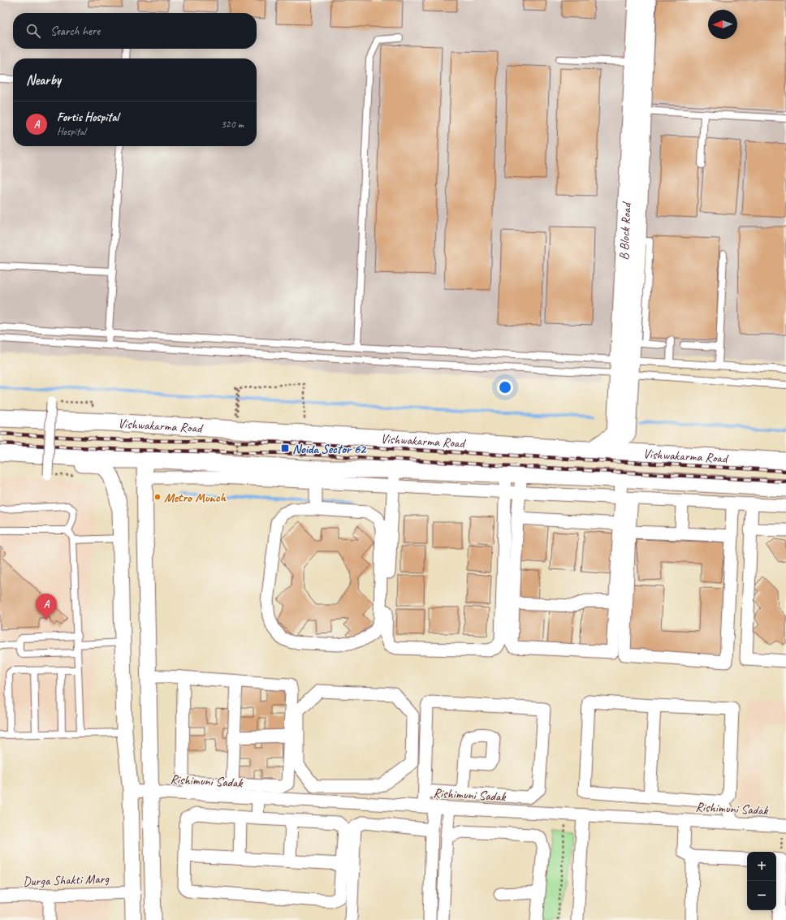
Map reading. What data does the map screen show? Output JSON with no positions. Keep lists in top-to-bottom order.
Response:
{
  "streets": {
    "main road": ["Vishwakarma Road"],
    "street": ["B Block Road", "Rishimuni Sadak", "Durga Shakti Marg"]
  },
  "crossings": [
    ["B Block Road", "Vishwakarma Road"]
  ],
  "places": {
    "transit": ["Noida Sector 62"],
    "other": ["Metro Munch"]
  },
  "north": "left",
  "page": {
    "search": "Search here",
    "heading": "Nearby",
    "list": [
      {
        "mark": "A",
        "name": "Fortis Hospital",
        "note": "Hospital",
        "value": "320 m"
      }
    ],
    "pins": "A",
    "map_buttons": ["+", "−"]
  }
}
